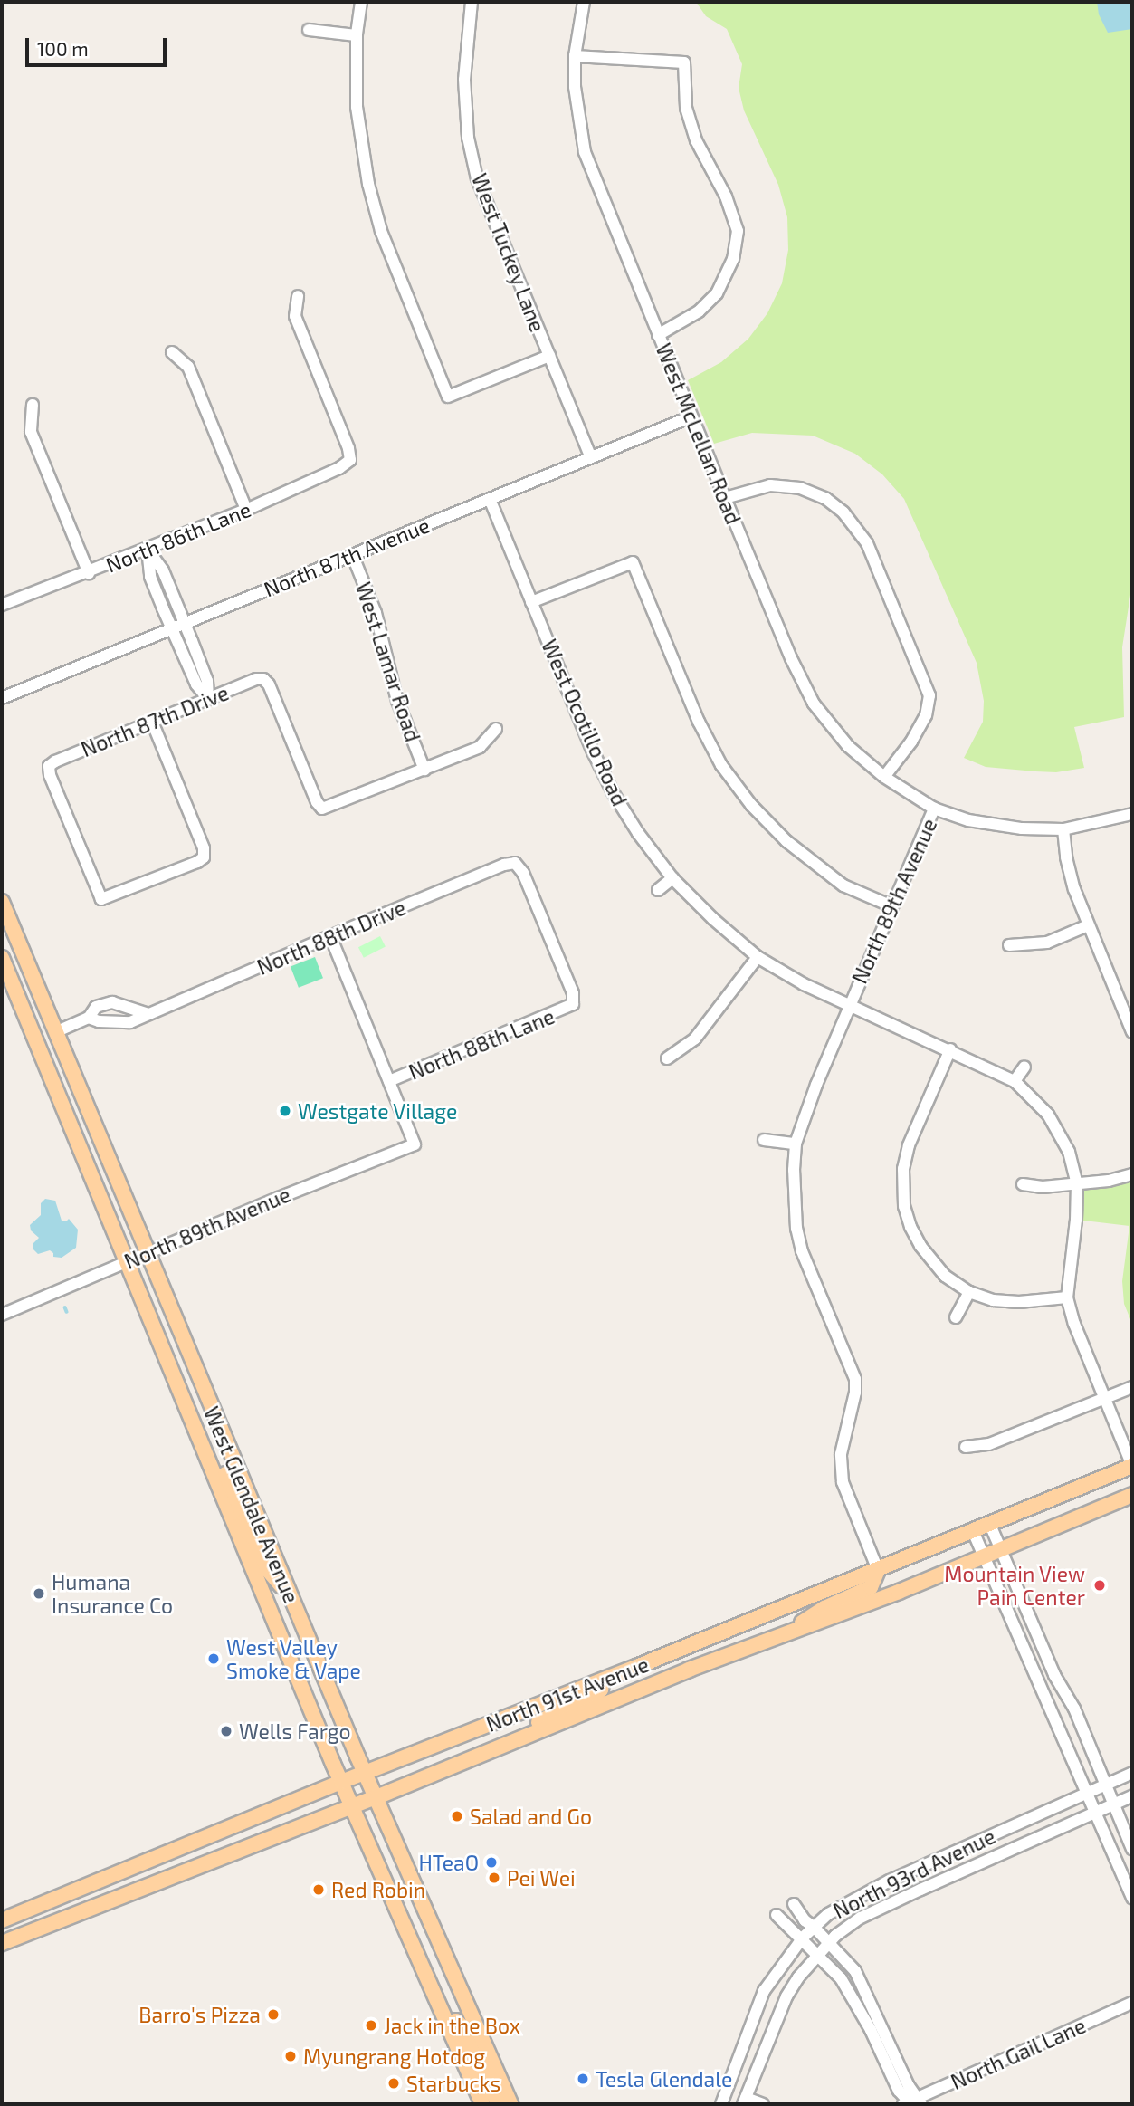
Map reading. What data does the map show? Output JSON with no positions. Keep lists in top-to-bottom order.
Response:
{
  "streets": {
    "main road": ["West Glendale Avenue", "North 91st Avenue"],
    "street": [
      "West Tuckey Lane",
      "West McLellan Road",
      "North 86th Lane",
      "North 87th Avenue",
      "West Lamar Road",
      "North 87th Drive",
      "West Ocotillo Road",
      "North 89th Avenue",
      "North 88th Drive",
      "North 88th Lane",
      "North 93rd Avenue",
      "North Gail Lane"
    ]
  },
  "crossings": [
    ["West Tuckey Lane", "North 87th Avenue"],
    ["West McLellan Road", "North 87th Avenue"],
    ["West McLellan Road", "North 89th Avenue"],
    ["North 87th Avenue", "West Lamar Road"],
    ["North 87th Avenue", "West Ocotillo Road"],
    ["West Lamar Road", "North 87th Drive"],
    ["West Ocotillo Road", "North 89th Avenue"],
    ["North 89th Avenue", "North 88th Lane"],
    ["North 89th Avenue", "West Glendale Avenue"],
    ["North 88th Drive", "North 88th Lane"],
    ["West Glendale Avenue", "North 91st Avenue"]
  ],
  "places": [
    "Westgate Village",
    "Mountain View Pain Center",
    "Humana Insurance Co",
    "West Valley Smoke & Vape",
    "Wells Fargo",
    "Salad and Go",
    "HTeaO",
    "Pei Wei",
    "Red Robin",
    "Barro's Pizza",
    "Jack in the Box",
    "Myungrang Hotdog",
    "Tesla Glendale",
    "Starbucks"
  ],
  "scale_bar": "100 m"
}
